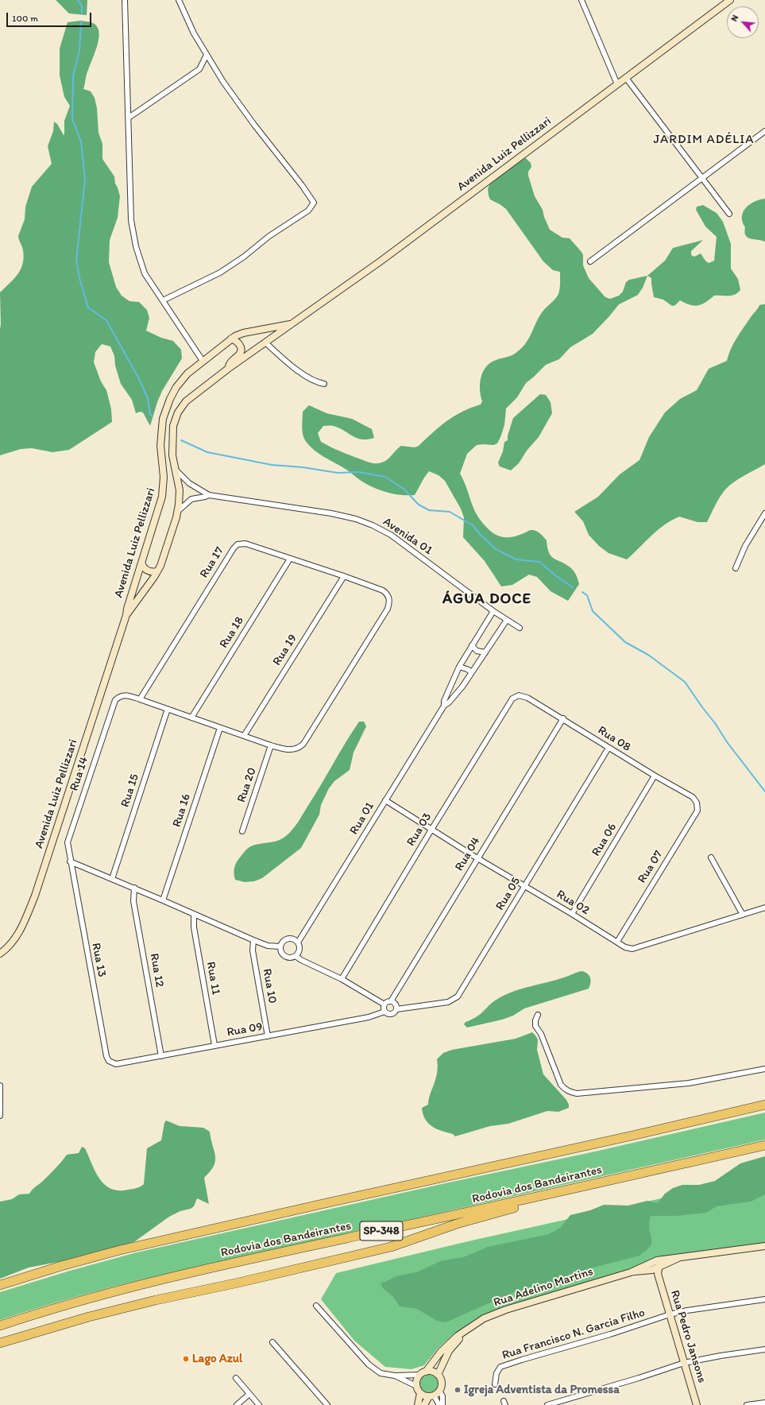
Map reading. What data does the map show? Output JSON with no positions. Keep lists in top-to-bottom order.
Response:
{
  "streets": {
    "highway": ["Rodovia dos Bandeirantes", "SP-348"],
    "main road": ["Avenida Luiz Pellizzari", "Rua Adelino Martins", "Rua Pedro Jansons"],
    "street": [
      "Avenida 01",
      "Rua 17",
      "Rua 18",
      "Rua 19",
      "Rua 08",
      "Rua 14",
      "Rua 20",
      "Rua 15",
      "Rua 16",
      "Rua 01",
      "Rua 03",
      "Rua 06",
      "Rua 04",
      "Rua 07",
      "Rua 05",
      "Rua 02",
      "Rua 13",
      "Rua 12",
      "Rua 11",
      "Rua 10",
      "Rua 09",
      "Rua Francisco N. Garcia Filho"
    ]
  },
  "crossings": [
    ["Avenida Luiz Pellizzari", "Avenida 01"],
    ["Rua 17", "Rua 18"],
    ["Rua 17", "Rua 19"],
    ["Rua 17", "Rua 14"],
    ["Rua 17", "Rua 20"],
    ["Rua 08", "Rua 03"],
    ["Rua 08", "Rua 06"],
    ["Rua 08", "Rua 04"],
    ["Rua 08", "Rua 07"],
    ["Rua 08", "Rua 05"],
    ["Rua 14", "Rua 13"],
    ["Rua 01", "Rua 02"],
    ["Rua 03", "Rua 02"],
    ["Rua 06", "Rua 02"],
    ["Rua 04", "Rua 05"],
    ["Rua 04", "Rua 02"],
    ["Rua 04", "Rua 09"],
    ["Rua 07", "Rua 02"],
    ["Rua 05", "Rua 02"],
    ["Rua 05", "Rua 09"],
    ["Rua 13", "Rua 09"],
    ["Rua 12", "Rua 09"],
    ["Rua 11", "Rua 09"],
    ["Rua 10", "Rua 09"],
    ["Rua Adelino Martins", "Rua Pedro Jansons"],
    ["Rua Francisco N. Garcia Filho", "Rua Pedro Jansons"]
  ],
  "districts": ["JARDIM ADÉLIA", "ÁGUA DOCE"],
  "places": ["Lago Azul", "Igreja Adventista da Promessa"],
  "scale_bar": "100 m",
  "north": "top left"
}
